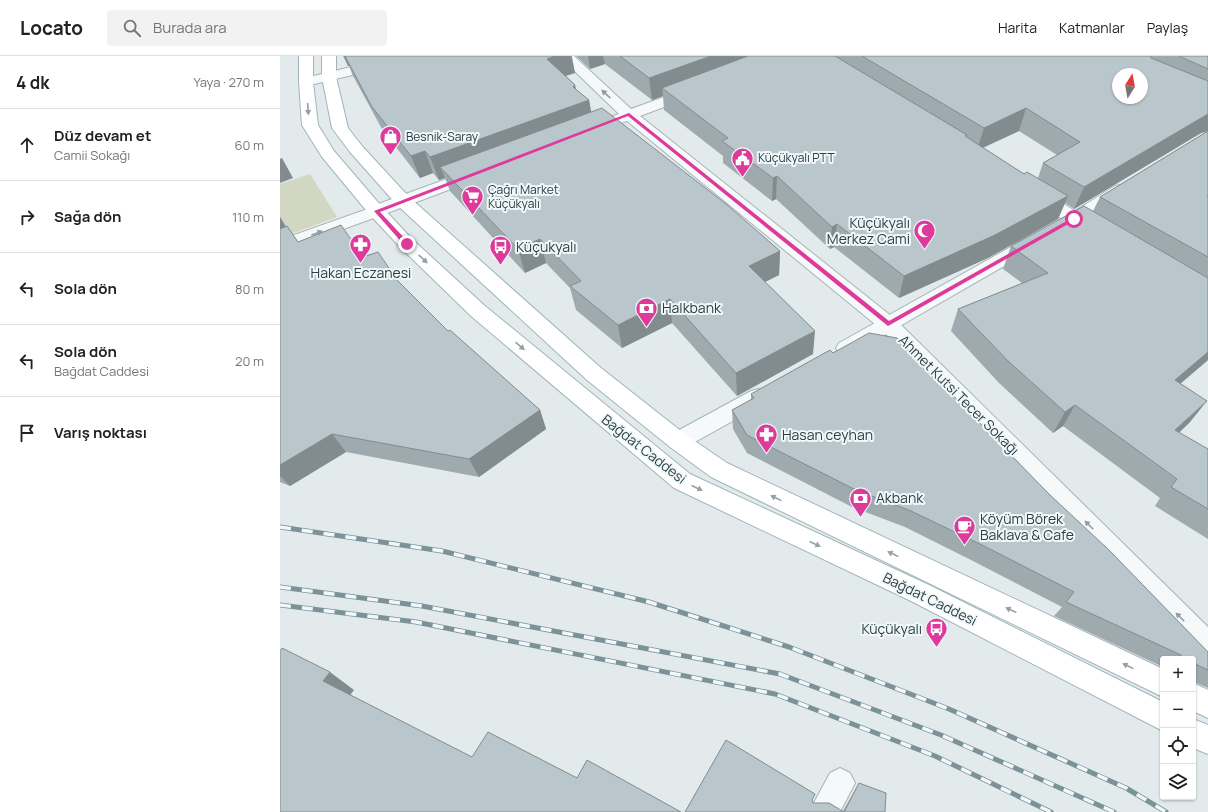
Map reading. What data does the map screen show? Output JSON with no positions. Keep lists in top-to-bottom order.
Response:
{
  "streets": {
    "main road": ["Bağdat Caddesi"],
    "street": ["Ahmet Kutsi Tecer Sokağı"]
  },
  "one_way": ["Ahmet Kutsi Tecer Sokağı"],
  "places": {
    "shop": ["Besnik-Saray"],
    "public building": ["Küçükyalı PTT"],
    "supermarket": ["Çağrı Market Küçükyalı"],
    "mosque": ["Küçükyalı Merkez Cami"],
    "pharmacy": ["Hakan Eczanesi", "Hasan ceyhan"],
    "bus stop": ["Küçukyalı", "Küçükyalı"],
    "bank": ["Halkbank", "Akbank"],
    "cafe": ["Köyüm Börek Baklava & Cafe"]
  },
  "north": "top",
  "page": {
    "header": "Locato",
    "search": "Burada ara",
    "nav": ["Harita", "Katmanlar", "Paylaş"],
    "heading": ["4 dk", "Yaya · 270 m"],
    "list": [
      ["Düz devam et", "Camii Sokağı", "60 m"],
      ["Sağa dön", "110 m"],
      ["Sola dön", "80 m"],
      ["Sola dön", "Bağdat Caddesi", "20 m"],
      "Varış noktası"
    ],
    "map_buttons": ["+", "−"]
  }
}
